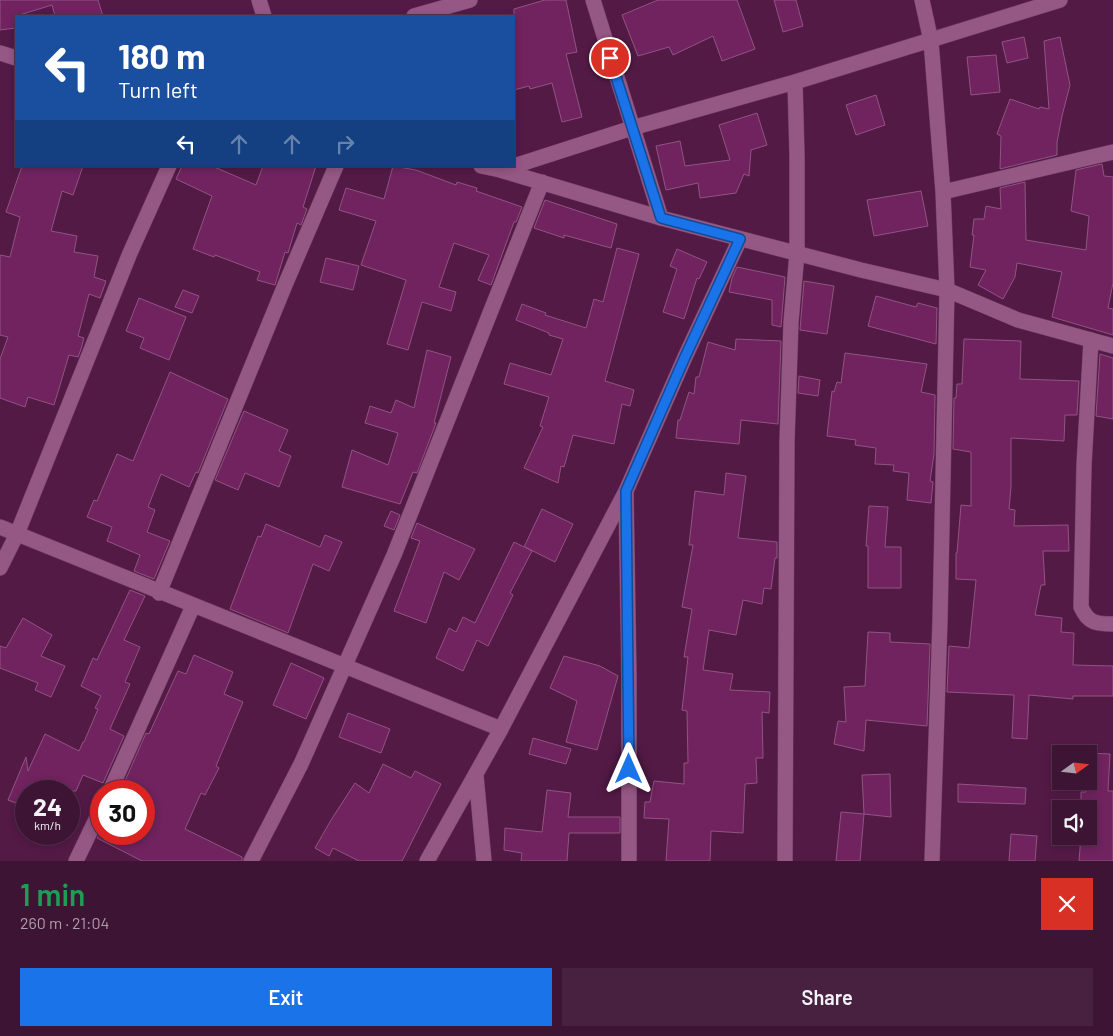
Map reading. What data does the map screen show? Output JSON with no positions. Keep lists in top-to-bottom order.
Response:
{
  "north": "right",
  "page": {
    "turn": ["180 m", "Turn left"],
    "speed": "24 km/h",
    "limit": "30",
    "heading": ["1 min", "260 m · 21:04"],
    "buttons": ["Exit", "Share"]
  }
}
